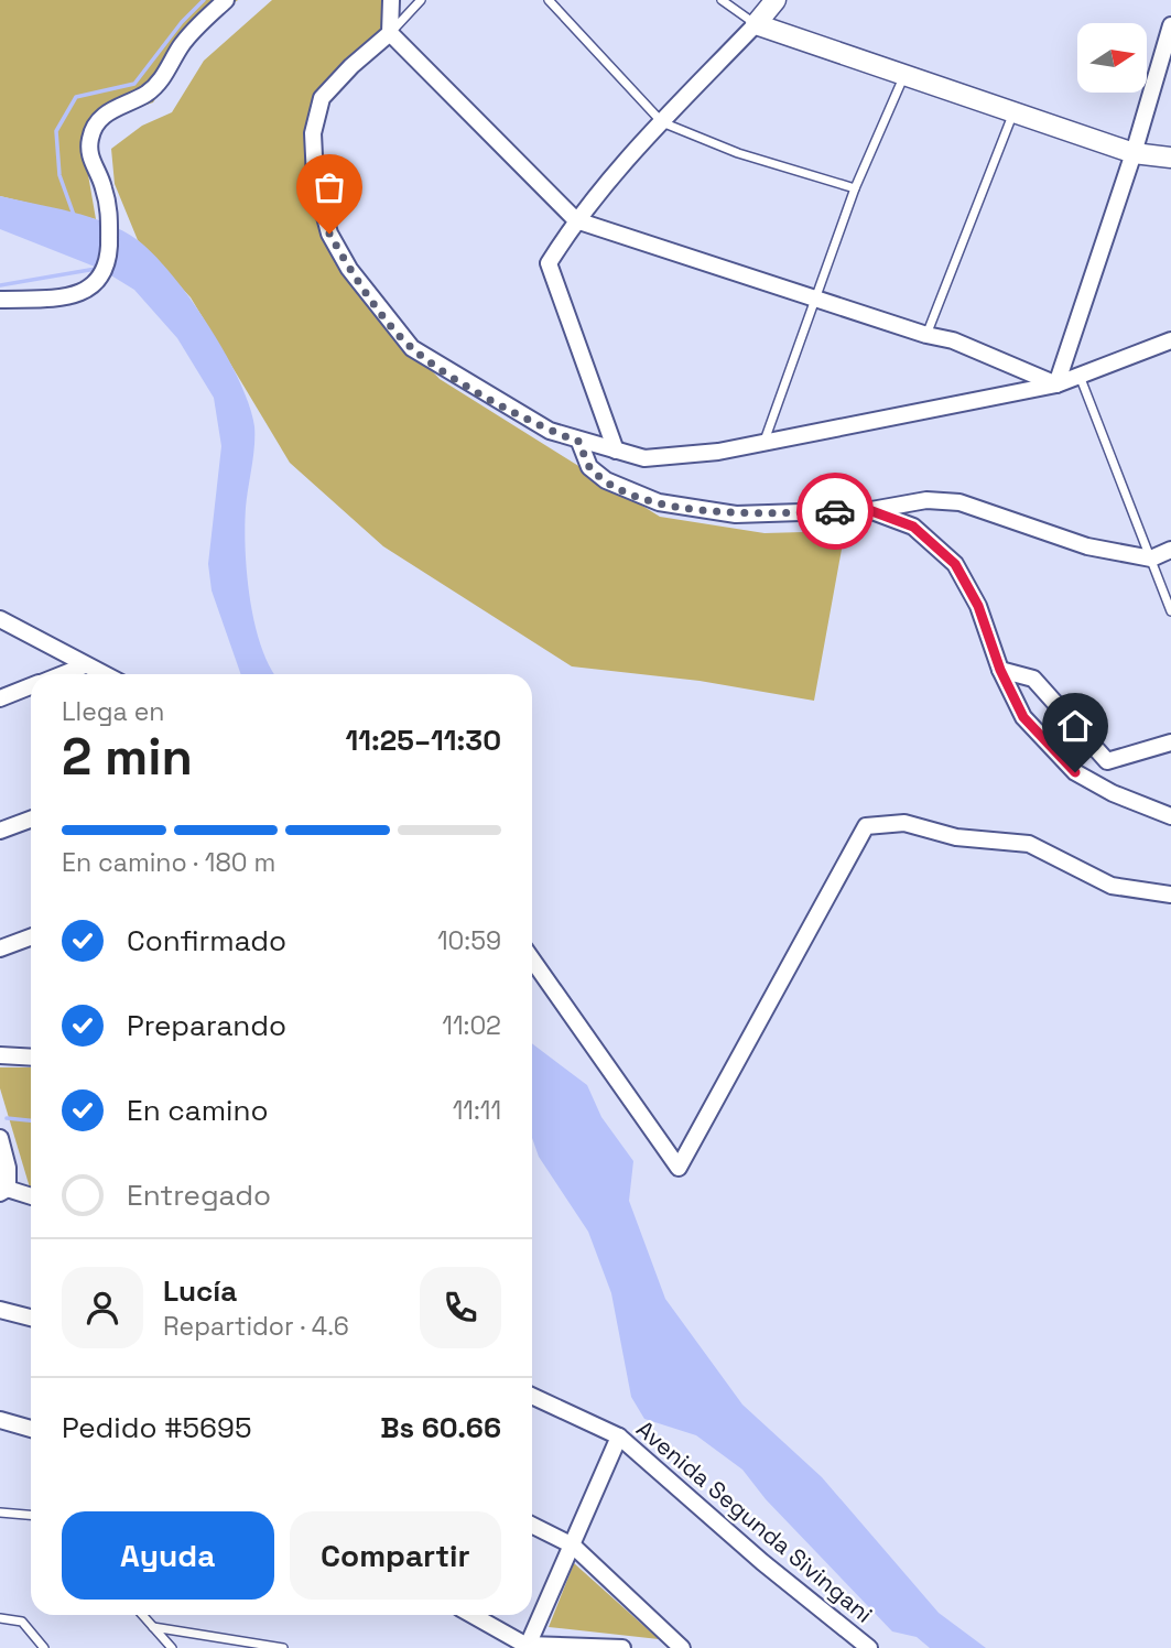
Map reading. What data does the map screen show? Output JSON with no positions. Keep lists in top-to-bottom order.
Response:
{
  "streets": {
    "street": ["Avenida Segunda Sivingani"]
  },
  "north": "right",
  "page": {
    "heading": ["2 min", "Llega en", "11:25–11:30"],
    "panel": [
      "Lucía",
      "Repartidor · 4.6",
      "Pedido #5695",
      "Bs 60.66"
    ],
    "bar": "En camino · 180 m",
    "list": [
      ["Confirmado", "10:59"],
      ["Preparando", "11:02"],
      ["En camino", "11:11"],
      "Entregado"
    ],
    "buttons": ["Ayuda", "Compartir"]
  }
}
